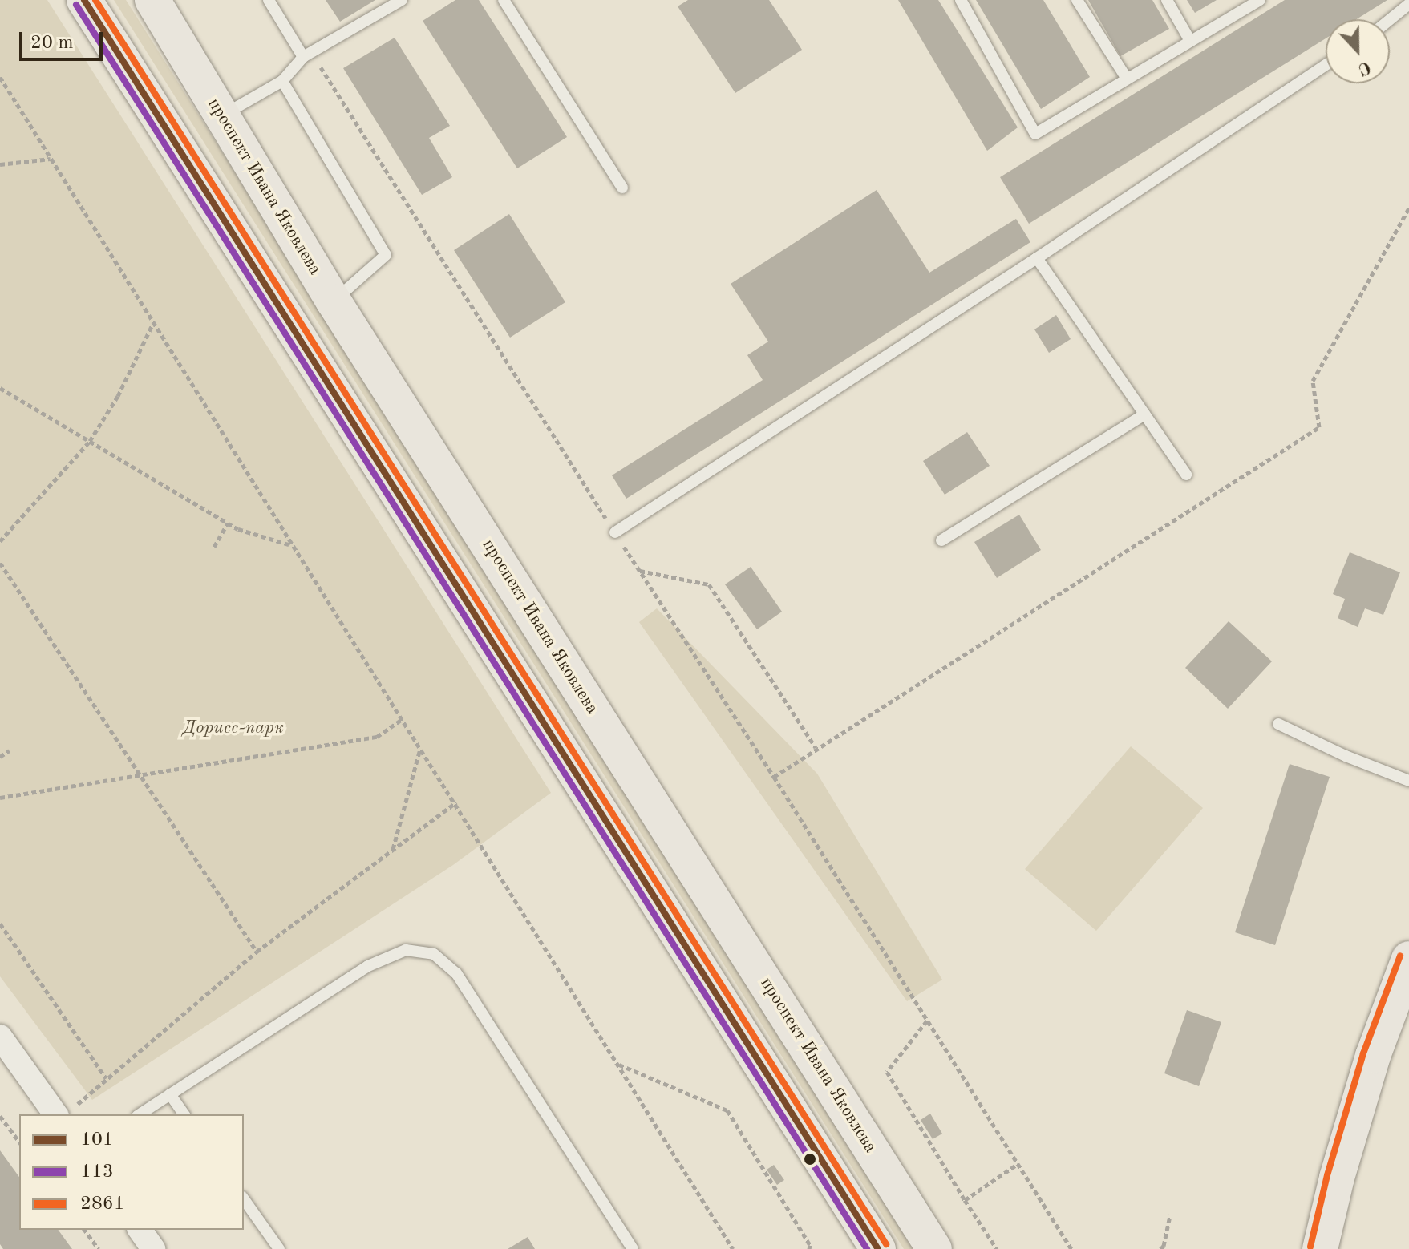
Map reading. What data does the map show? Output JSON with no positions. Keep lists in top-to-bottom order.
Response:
{
  "streets": {
    "main road": ["проспект Ивана Яковлева"]
  },
  "parks": ["Дорисс-парк"],
  "lines": ["transit line 101", "transit line 2861", "transit line 113"],
  "legend": ["101", "113", "2861"],
  "scale_bar": "20 m",
  "north": "bottom"
}
